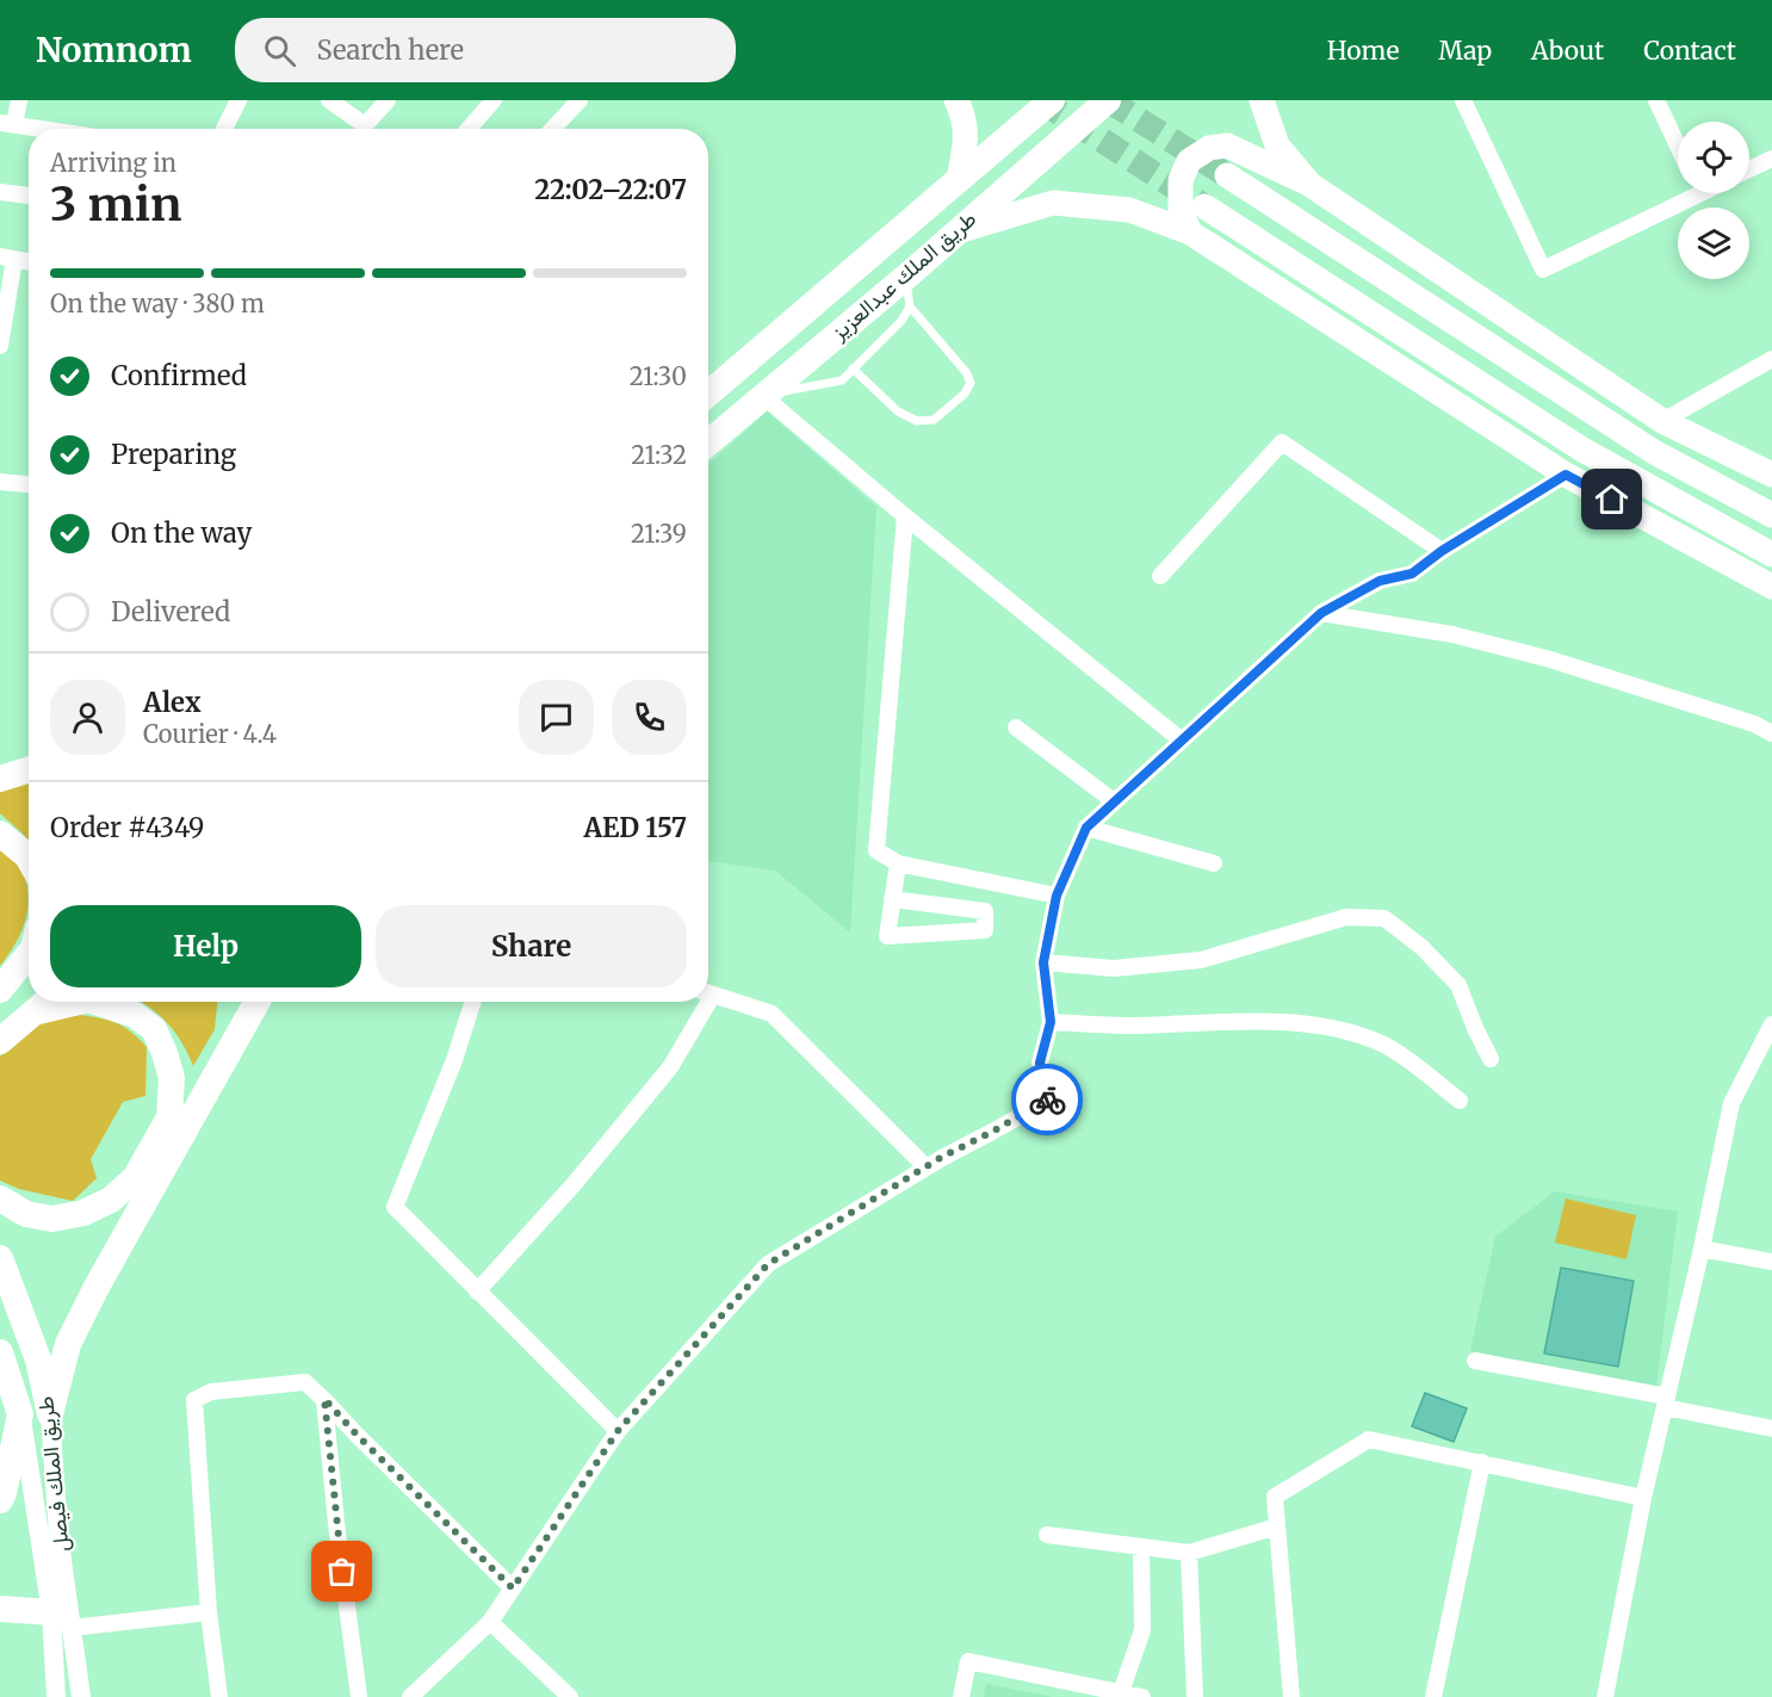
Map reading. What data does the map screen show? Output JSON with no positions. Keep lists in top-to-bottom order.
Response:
{
  "streets": {
    "highway": ["طريق الملك عبدالعزيز", "طريق الملك فيصل"]
  },
  "page": {
    "header": "Nomnom",
    "search": "Search here",
    "nav": [
      "Home",
      "Map",
      "About",
      "Contact"
    ],
    "heading": ["3 min", "Arriving in", "22:02–22:07"],
    "panel": [
      "Alex",
      "Courier · 4.4",
      "Order #4349",
      "AED 157"
    ],
    "bar": "On the way · 380 m",
    "list": [
      ["Confirmed", "21:30"],
      ["Preparing", "21:32"],
      ["On the way", "21:39"],
      "Delivered"
    ],
    "buttons": ["Help", "Share"]
  }
}
